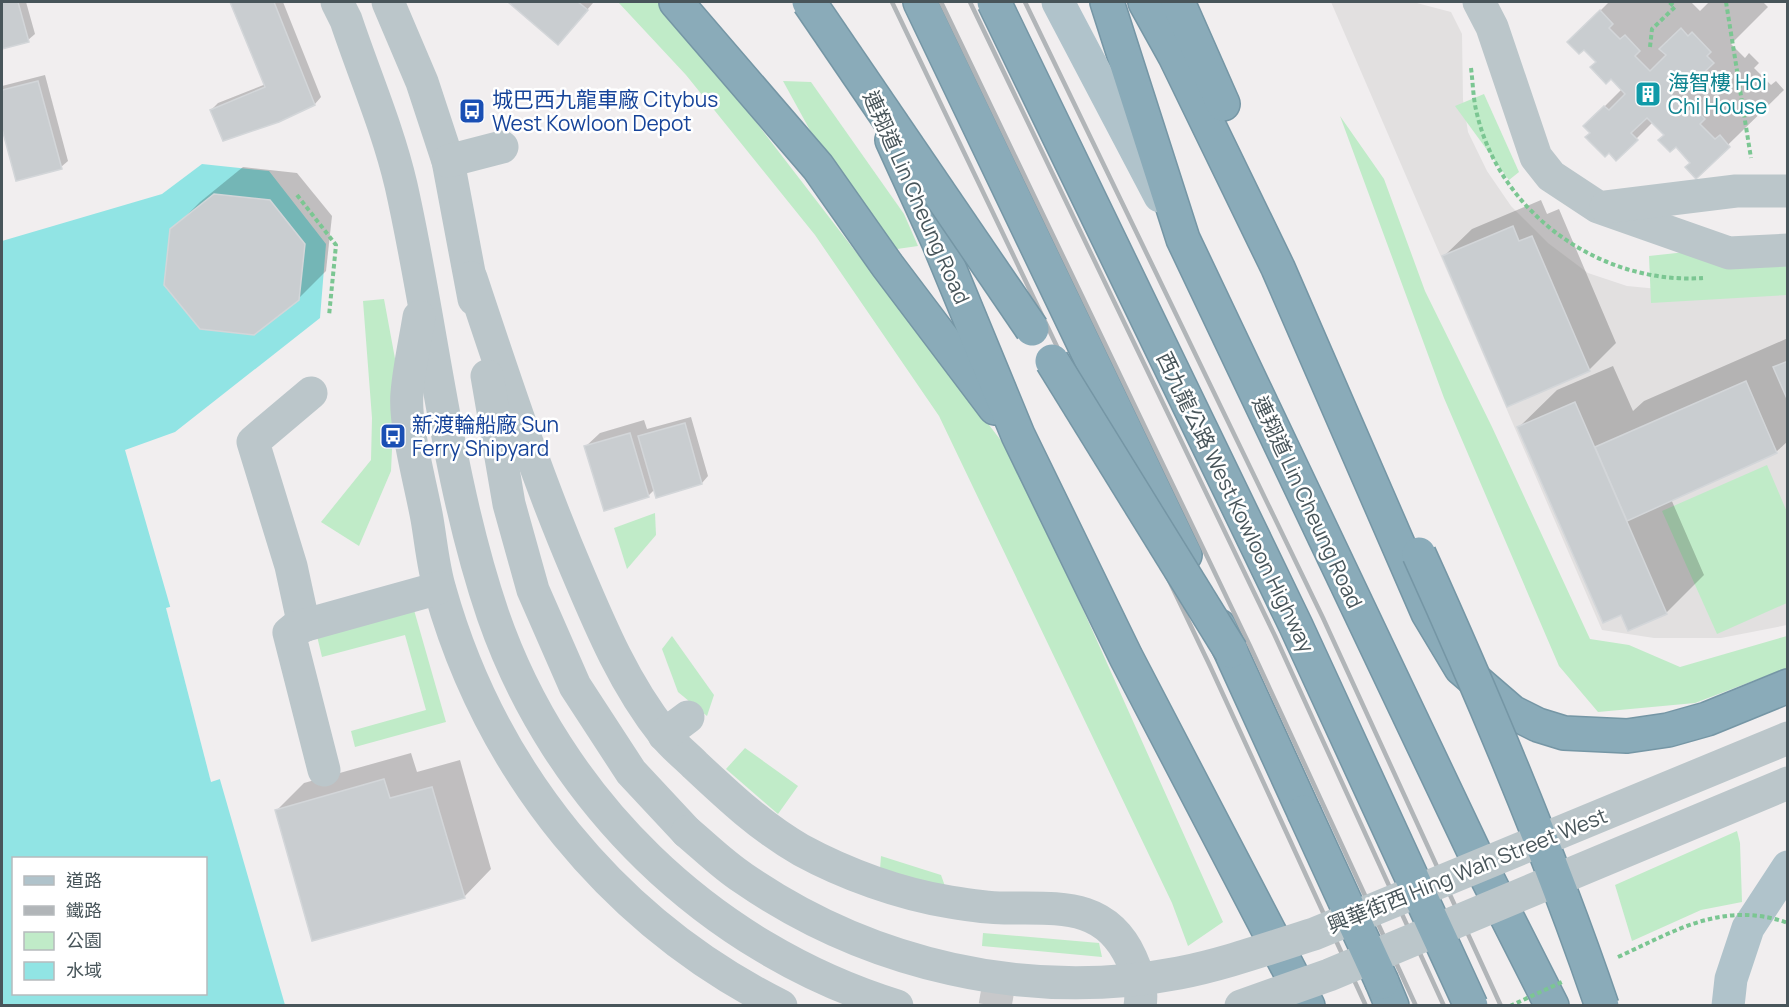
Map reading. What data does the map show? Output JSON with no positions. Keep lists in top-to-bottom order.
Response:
{
  "streets": {
    "highway": ["連翔道 Lin Cheung Road", "西九龍公路 West Kowloon Highway"],
    "street": ["興華街西 Hing Wah Street West"]
  },
  "places": {
    "building": ["海智樓 Hoi Chi House"],
    "bus stop": ["城巴西九龍車廠 Citybus West Kowloon Depot", "新渡輪船廠 Sun Ferry Shipyard"]
  },
  "legend": [
    "道路",
    "鐵路",
    "公園",
    "水域"
  ]
}
